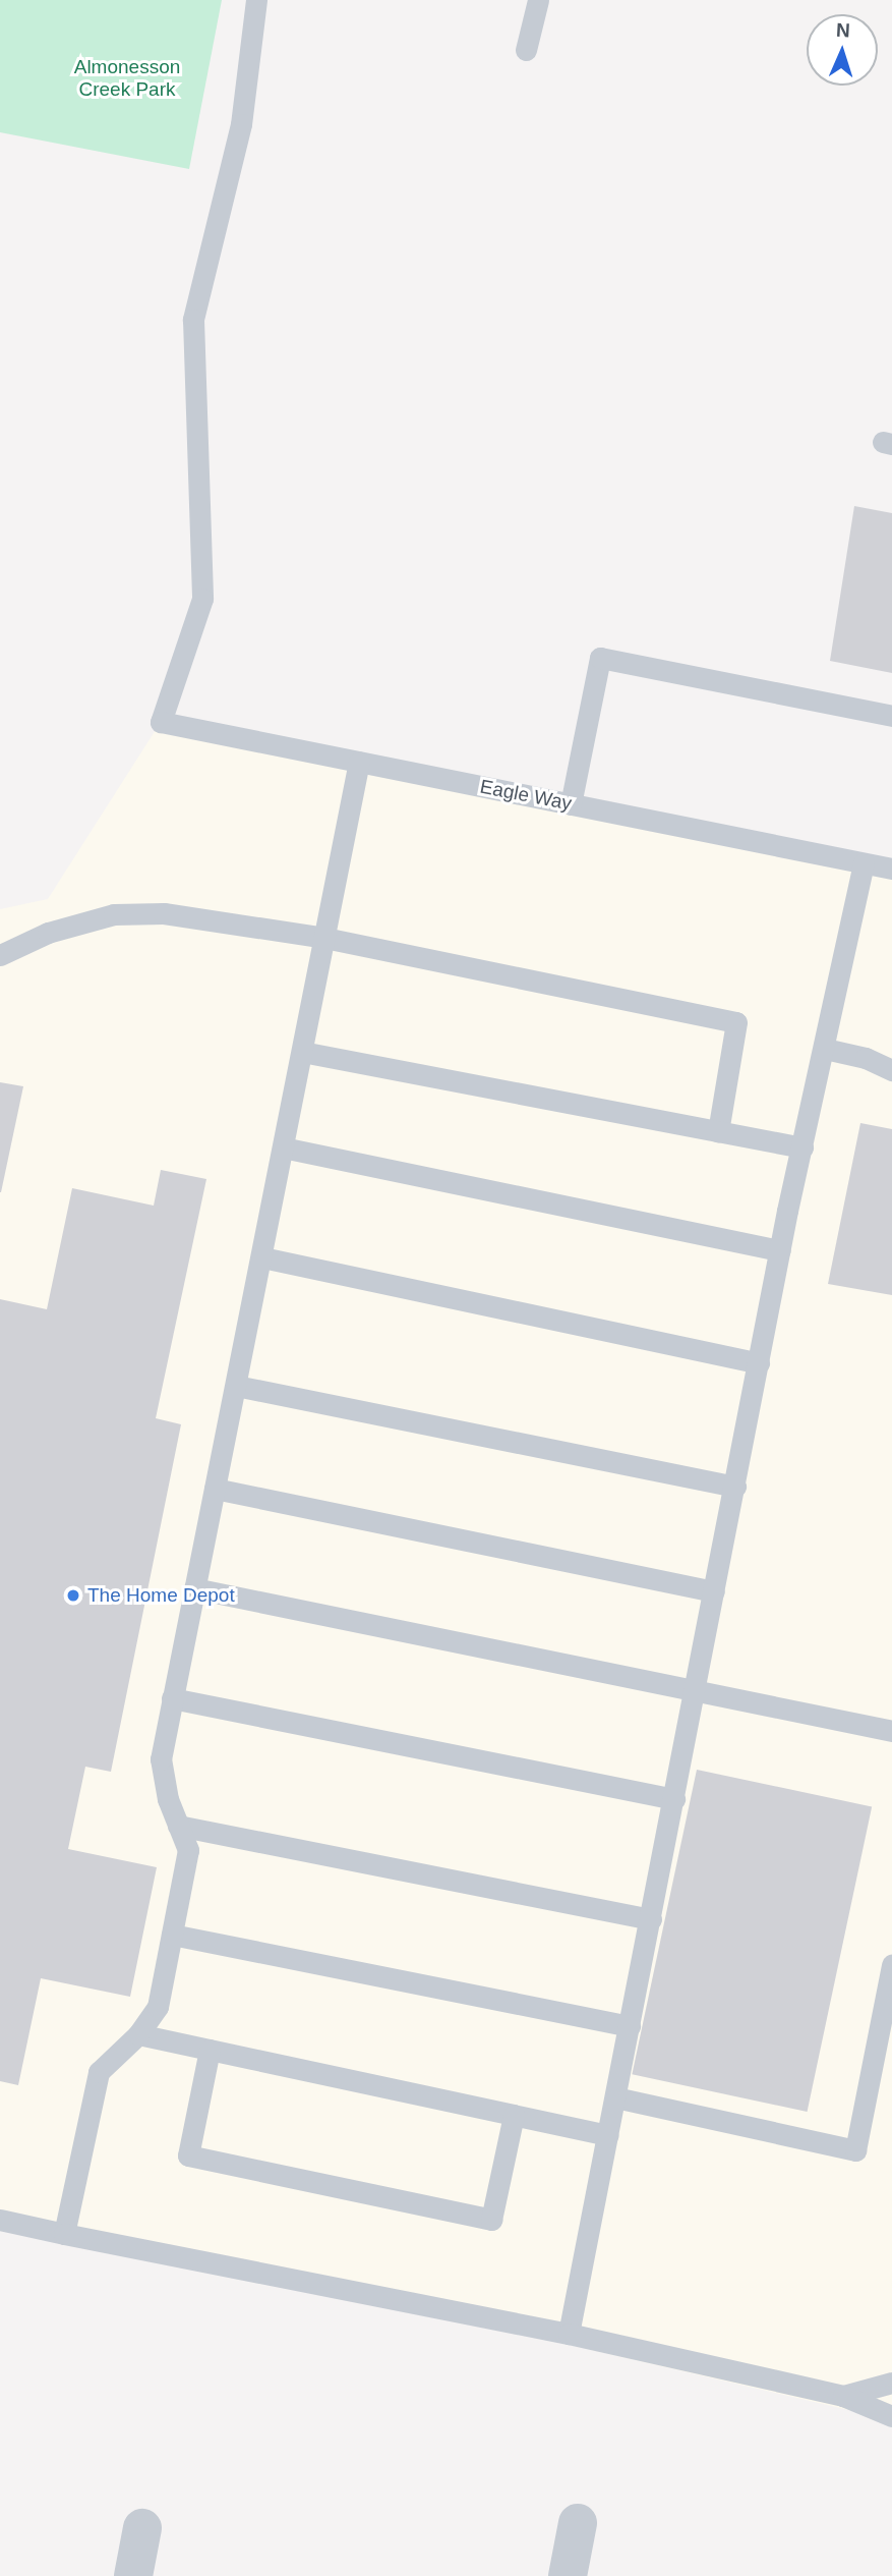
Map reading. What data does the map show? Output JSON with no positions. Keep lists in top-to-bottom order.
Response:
{
  "streets": {
    "lane": ["Eagle Way"]
  },
  "parks": ["Almonesson Creek Park"],
  "places": ["The Home Depot"],
  "north": "top"
}
